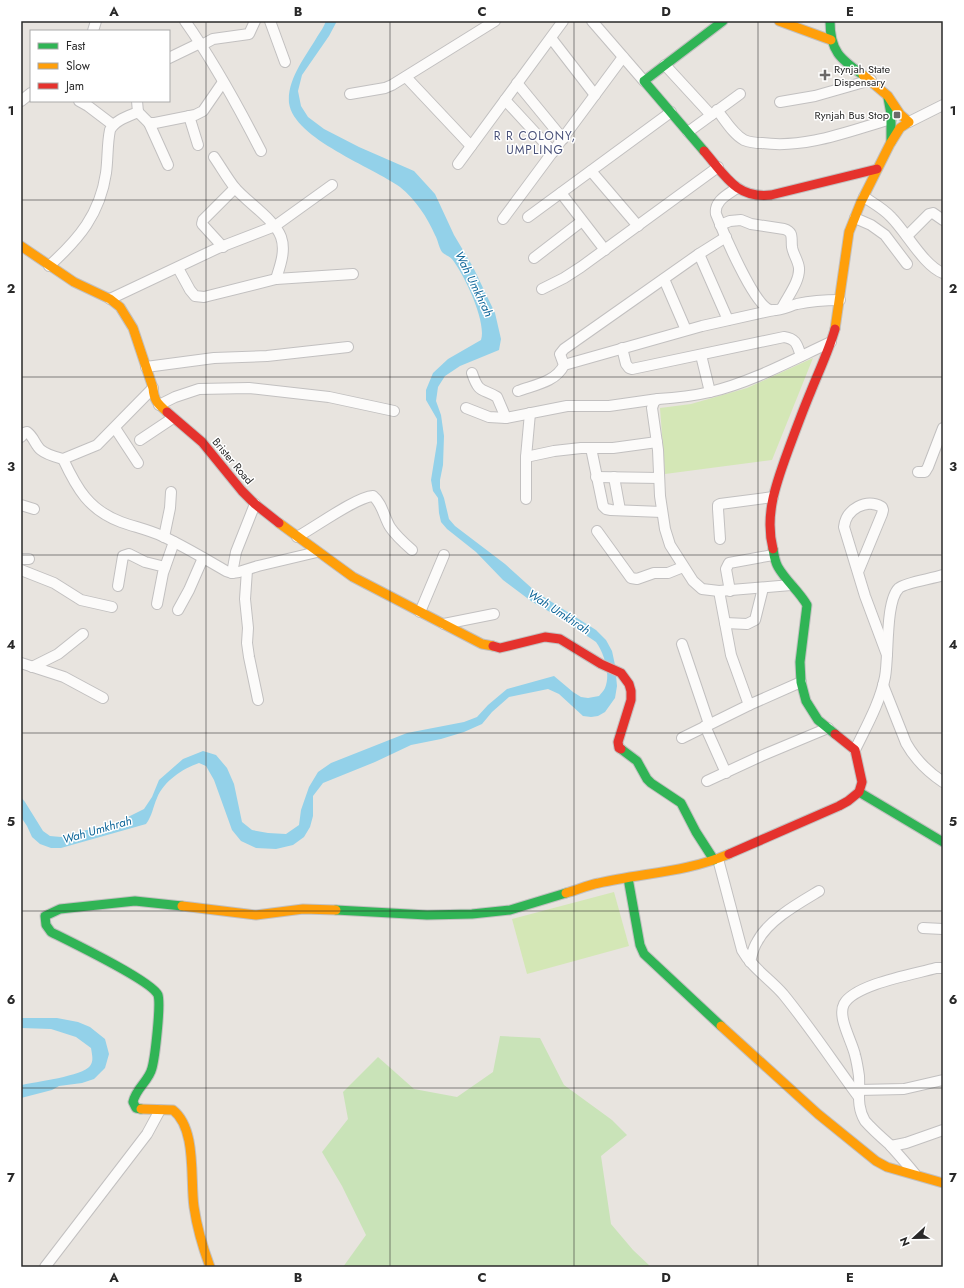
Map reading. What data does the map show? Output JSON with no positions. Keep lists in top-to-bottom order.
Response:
{
  "streets": {
    "street": ["Brister Road"]
  },
  "districts": ["R R COLONY, UMPLING"],
  "water": ["Wah Umkhrah"],
  "places": {
    "health": ["Rynjah State Dispensary"],
    "transit": ["Rynjah Bus Stop"]
  },
  "legend": ["Fast", "Slow", "Jam"],
  "north": "left",
  "grid": {
    "columns": [
      "A",
      "B",
      "C",
      "D",
      "E"
    ],
    "rows": [
      "1",
      "2",
      "3",
      "4",
      "5",
      "6",
      "7"
    ]
  }
}
